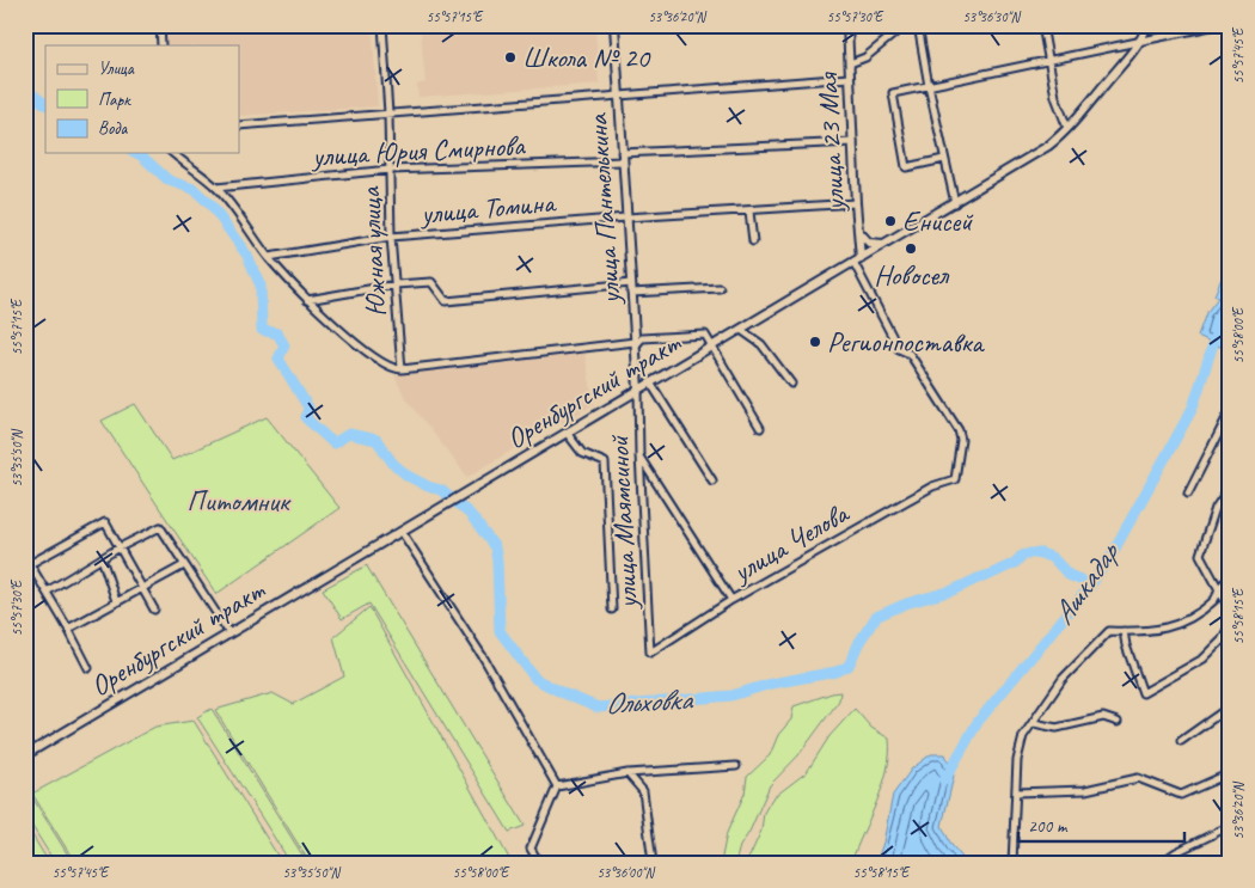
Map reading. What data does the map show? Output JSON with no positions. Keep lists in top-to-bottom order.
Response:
{
  "streets": {
    "main road": ["улица 23 Мая", "улица Пантелькина", "Оренбургский тракт"],
    "street": [
      "улица Юрия Смирнова",
      "улица Томина",
      "Южная улица",
      "улица Маямсиной",
      "улица Челова"
    ]
  },
  "crossings": [
    ["улица 23 Мая", "улица Томина"],
    ["улица 23 Мая", "Оренбургский тракт"],
    ["улица 23 Мая", "улица Челова"],
    ["улица Юрия Смирнова", "улица Пантелькина"],
    ["улица Юрия Смирнова", "Южная улица"],
    ["улица Томина", "улица Пантелькина"],
    ["улица Томина", "Южная улица"],
    ["улица Пантелькина", "Оренбургский тракт"],
    ["улица Пантелькина", "улица Маямсиной"],
    ["Оренбургский тракт", "улица Маямсиной"],
    ["Оренбургский тракт", "улица Челова"],
    ["улица Маямсиной", "улица Челова"]
  ],
  "water": ["Ашкадар", "Ольховка"],
  "parks": ["Питомник"],
  "places": [
    "Школа № 20",
    "Енисей",
    "Новосел",
    "Регионпоставка"
  ],
  "legend": ["Улица", "Парк", "Вода"],
  "scale_bar": "200 m",
  "coordinates": [
    "55°57'15\"E",
    "53°36'20\"N",
    "55°57'30\"E",
    "53°36'30\"N",
    "55°57'45\"E",
    "55°58'00\"E",
    "53°35'50\"N",
    "55°58'15\"E",
    "53°36'00\"N"
  ]
}
